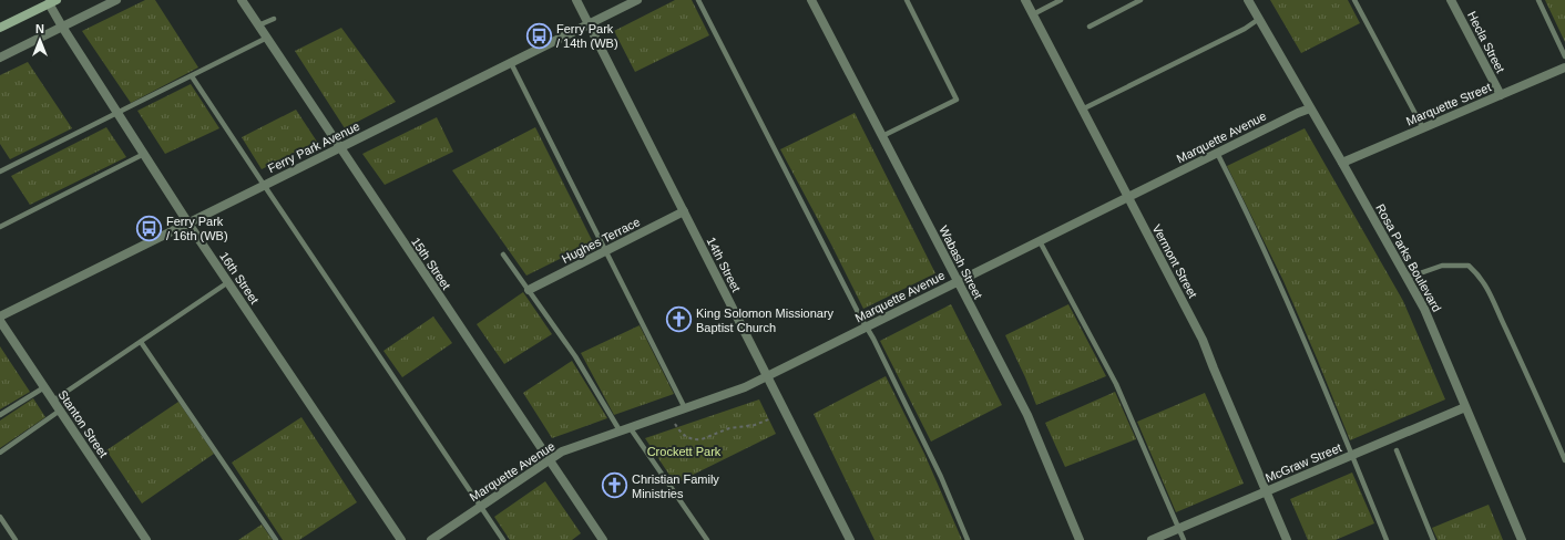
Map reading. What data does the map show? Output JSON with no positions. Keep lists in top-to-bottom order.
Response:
{
  "streets": {
    "street": [
      "Hecla Street",
      "Marquette Street",
      "Marquette Avenue",
      "Ferry Park Avenue",
      "Hughes Terrace",
      "Rosa Parks Boulevard",
      "Vermont Street",
      "Wabash Street",
      "15th Street",
      "14th Street",
      "16th Street",
      "Stanton Street",
      "McGraw Street"
    ]
  },
  "crossings": [
    ["Hecla Street", "Marquette Street"],
    ["Marquette Street", "Rosa Parks Boulevard"],
    ["Marquette Avenue", "Rosa Parks Boulevard"],
    ["Marquette Avenue", "Vermont Street"],
    ["Marquette Avenue", "Wabash Street"],
    ["Marquette Avenue", "15th Street"],
    ["Marquette Avenue", "14th Street"],
    ["Ferry Park Avenue", "15th Street"],
    ["Ferry Park Avenue", "14th Street"],
    ["Ferry Park Avenue", "16th Street"],
    ["Hughes Terrace", "14th Street"],
    ["Rosa Parks Boulevard", "McGraw Street"],
    ["Vermont Street", "McGraw Street"]
  ],
  "parks": ["Crockett Park"],
  "places": {
    "bus stop": ["Ferry Park / 14th (WB)", "Ferry Park / 16th (WB)"],
    "church": ["King Solomon Missionary Baptist Church", "Christian Family Ministries"]
  },
  "north": "top"
}
